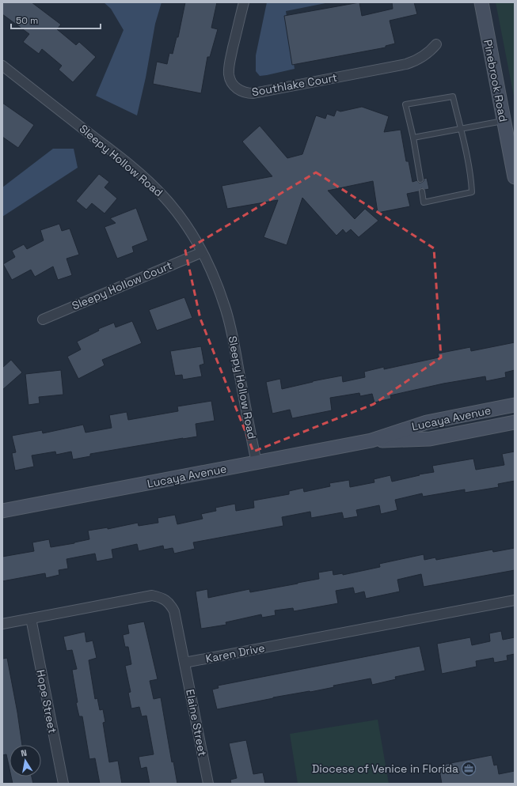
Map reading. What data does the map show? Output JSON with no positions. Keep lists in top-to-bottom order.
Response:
{
  "streets": {
    "street": [
      "Pinebrook Road",
      "Southlake Court",
      "Sleepy Hollow Road",
      "Sleepy Hollow Court",
      "Lucaya Avenue",
      "Karen Drive",
      "Hope Street",
      "Elaine Street"
    ]
  },
  "crossings": [
    ["Sleepy Hollow Road", "Sleepy Hollow Court"],
    ["Sleepy Hollow Road", "Lucaya Avenue"],
    ["Karen Drive", "Elaine Street"]
  ],
  "places": {
    "office": ["Diocese of Venice in Florida"]
  },
  "scale_bar": "50 m",
  "north": "top"
}
